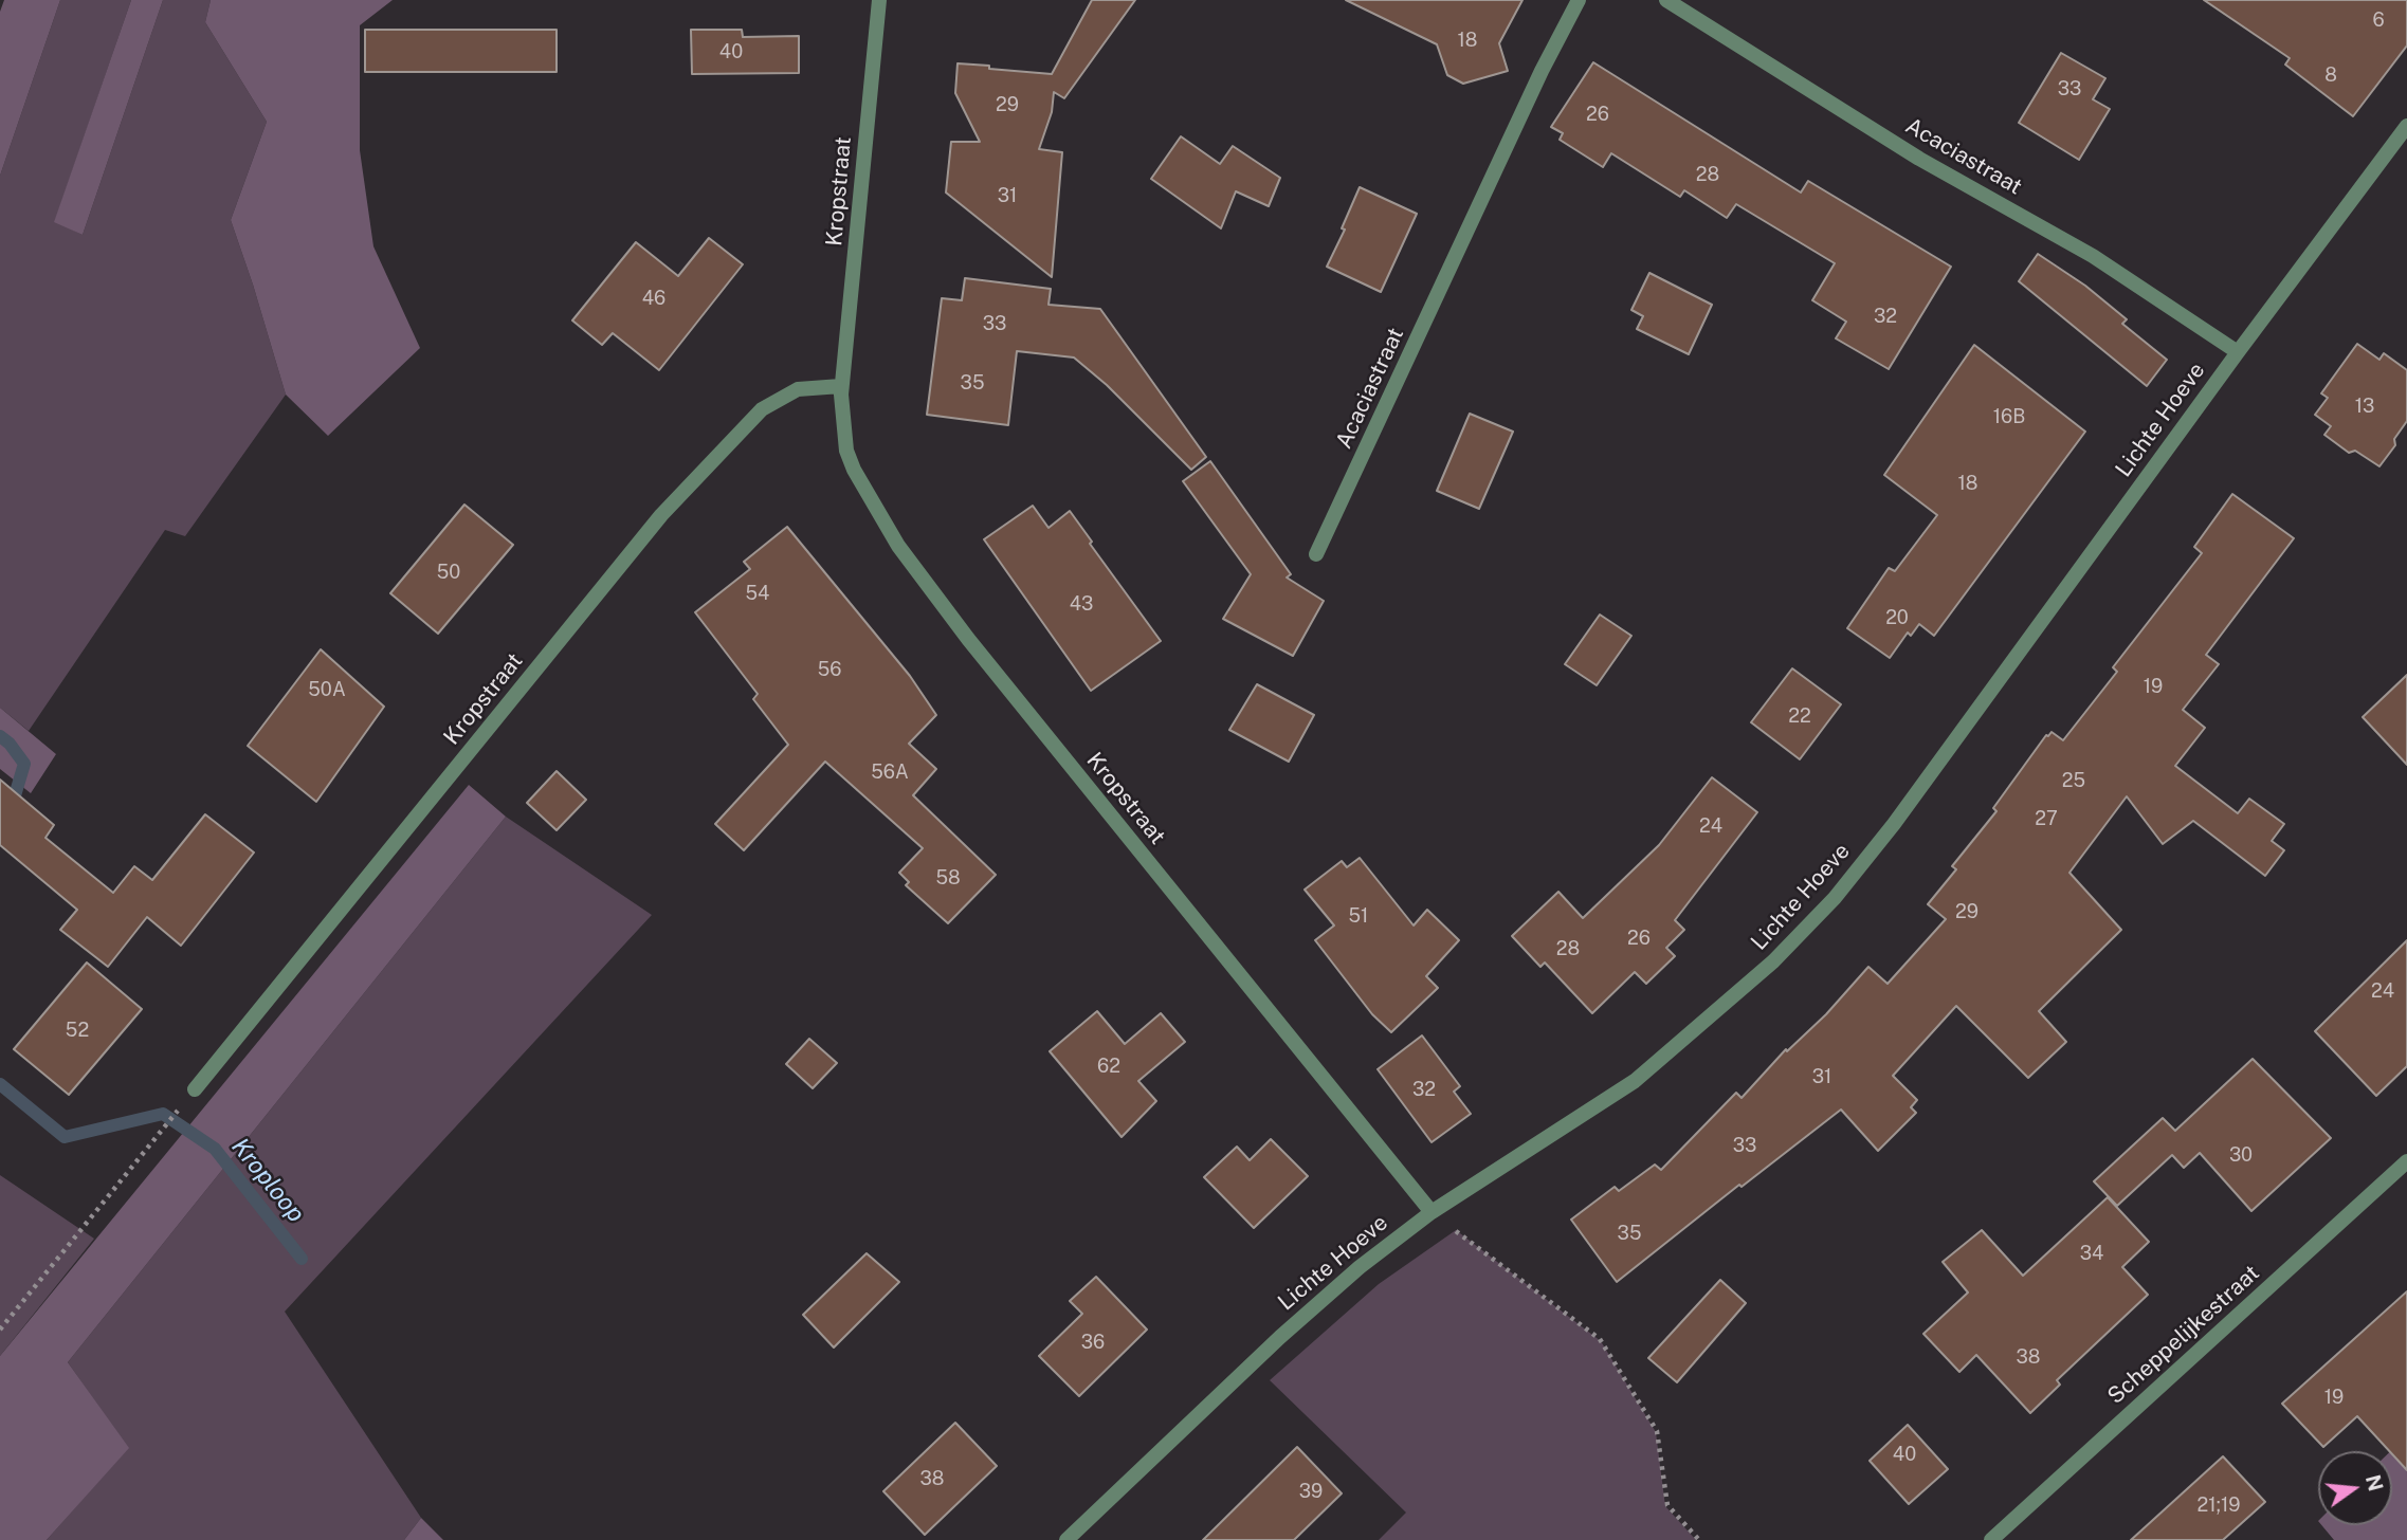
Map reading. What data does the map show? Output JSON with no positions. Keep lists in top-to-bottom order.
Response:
{
  "streets": {
    "street": [
      "Acaciastraat",
      "Kropstraat",
      "Lichte Hoeve",
      "Scheppelijkestraat"
    ]
  },
  "crossings": [
    ["Acaciastraat", "Lichte Hoeve"],
    ["Kropstraat", "Lichte Hoeve"]
  ],
  "water": ["Kroploop"],
  "house_numbers": [
    "6",
    "18",
    "40",
    "8",
    "33",
    "29",
    "26",
    "28",
    "31",
    "46",
    "32",
    "33",
    "35",
    "13",
    "16B",
    "18",
    "50",
    "54",
    "43",
    "20",
    "56",
    "19",
    "50A",
    "22",
    "56A",
    "25",
    "27",
    "24",
    "58",
    "29",
    "51",
    "26",
    "28",
    "24",
    "52",
    "62",
    "31",
    "32",
    "33",
    "30",
    "35",
    "34",
    "36",
    "38",
    "19",
    "40",
    "38",
    "39",
    "21;19"
  ],
  "north": "right"
}
